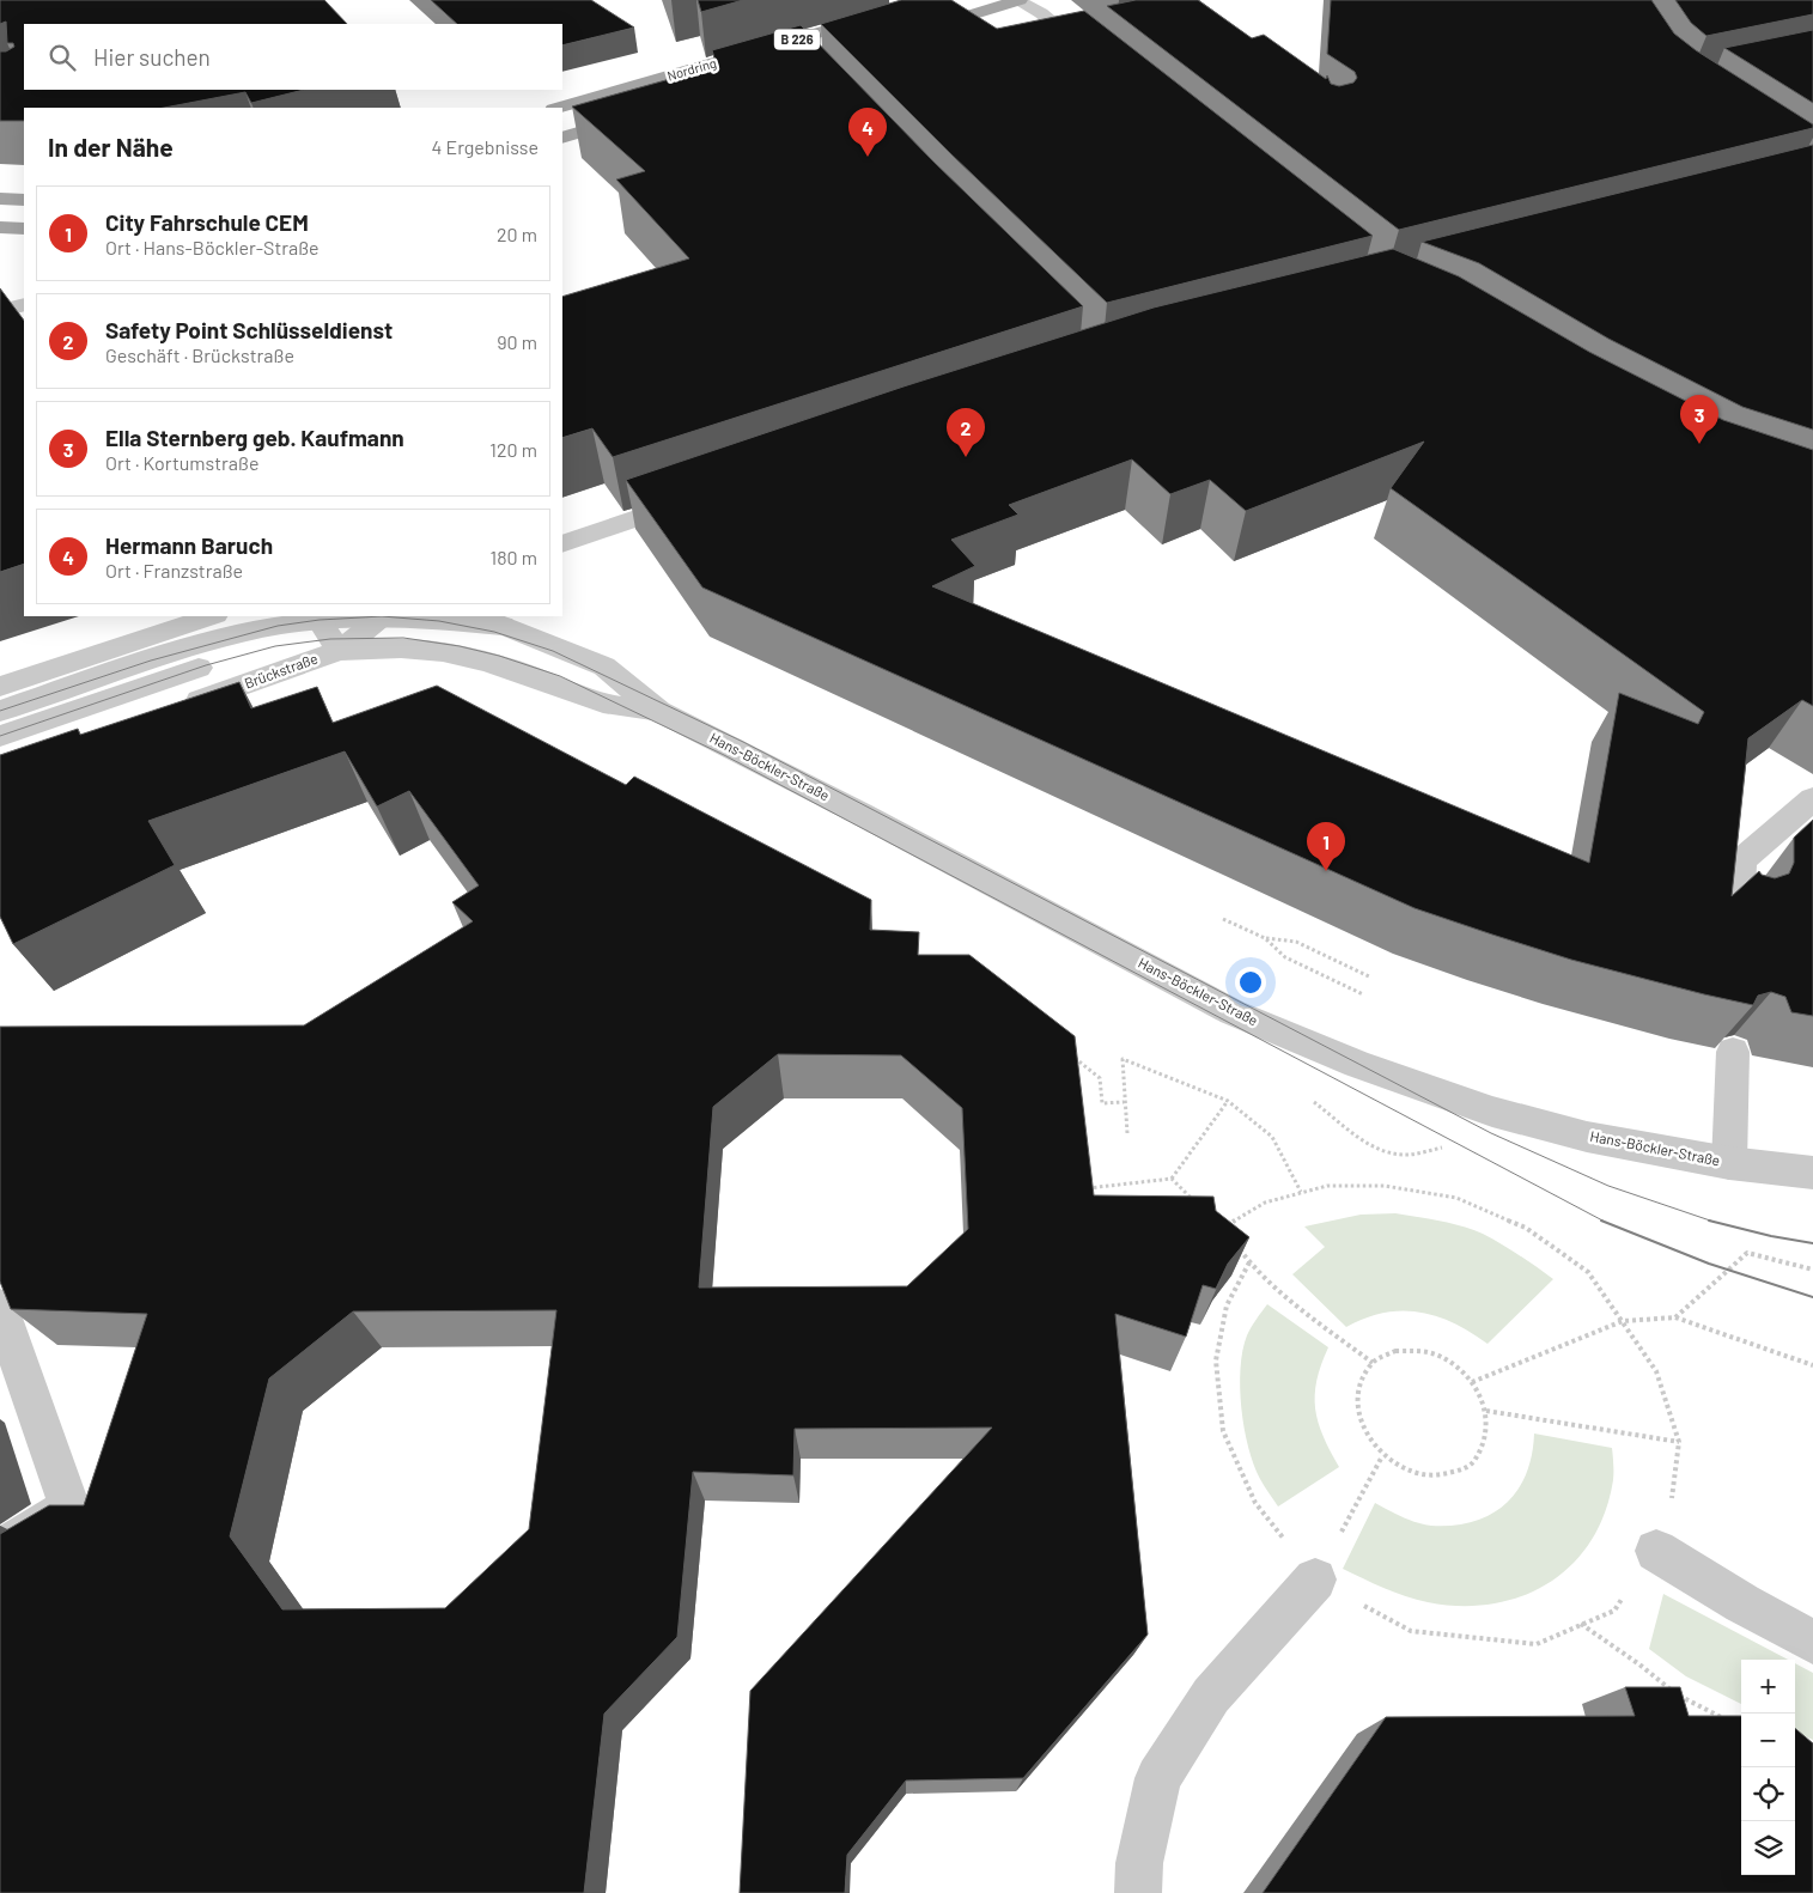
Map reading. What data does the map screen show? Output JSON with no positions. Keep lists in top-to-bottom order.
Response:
{
  "streets": {
    "main road": ["B 226", "Nordring"],
    "street": ["Brückstraße", "Hans-Böckler-Straße"]
  },
  "crossings": [
    ["Brückstraße", "Hans-Böckler-Straße"]
  ],
  "page": {
    "search": "Hier suchen",
    "pins": [
      "4",
      "3",
      "2",
      "1"
    ],
    "heading": ["In der Nähe", "4 Ergebnisse"],
    "list": [
      {
        "mark": "1",
        "name": "City Fahrschule CEM",
        "note": "Ort · Hans-Böckler-Straße",
        "value": "20 m"
      },
      {
        "mark": "2",
        "name": "Safety Point Schlüsseldienst",
        "note": "Geschäft · Brückstraße",
        "value": "90 m"
      },
      {
        "mark": "3",
        "name": "Ella Sternberg geb. Kaufmann",
        "note": "Ort · Kortumstraße",
        "value": "120 m"
      },
      {
        "mark": "4",
        "name": "Hermann Baruch",
        "note": "Ort · Franzstraße",
        "value": "180 m"
      }
    ],
    "map_buttons": ["+", "−"]
  }
}
